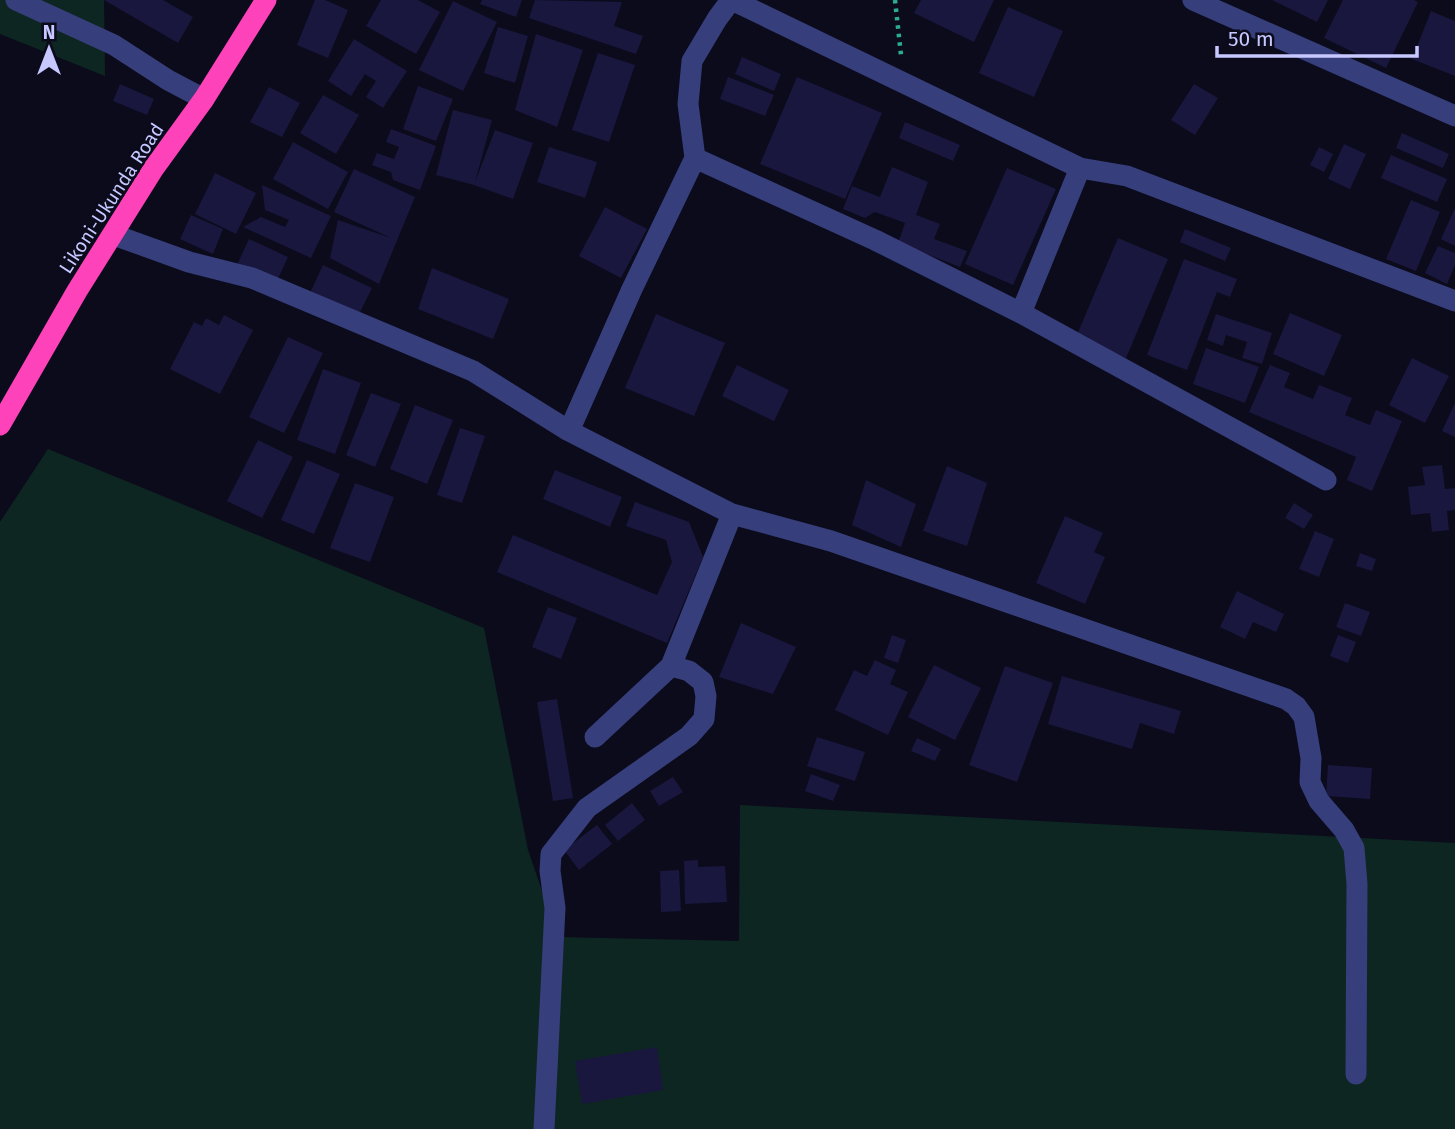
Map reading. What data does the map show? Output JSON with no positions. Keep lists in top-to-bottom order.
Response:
{
  "streets": {
    "highway": ["Likoni-Ukunda Road"]
  },
  "scale_bar": "50 m",
  "north": "top"
}
